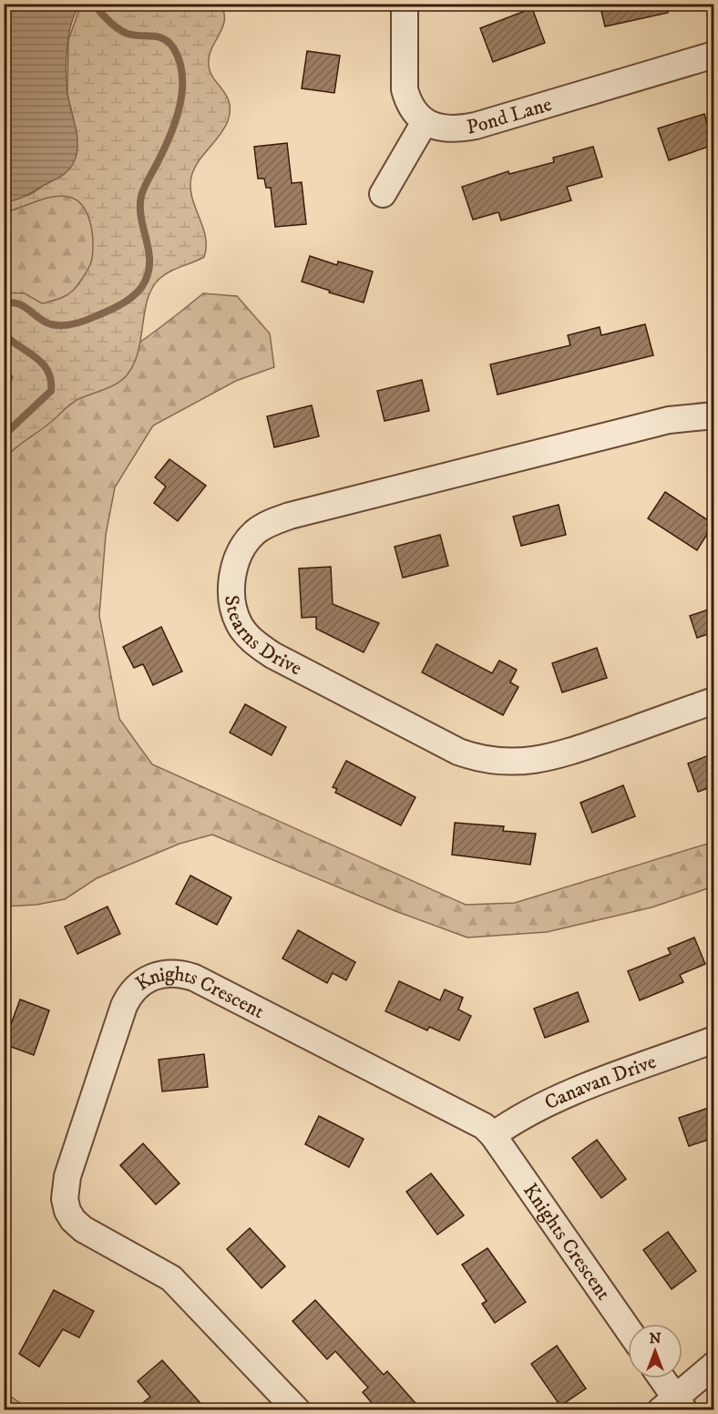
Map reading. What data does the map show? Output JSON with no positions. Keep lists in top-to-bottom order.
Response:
{
  "streets": {
    "street": [
      "Pond Lane",
      "Stearns Drive",
      "Knights Crescent",
      "Canavan Drive"
    ]
  },
  "crossings": [
    ["Knights Crescent", "Canavan Drive"]
  ],
  "north": "top"
}
